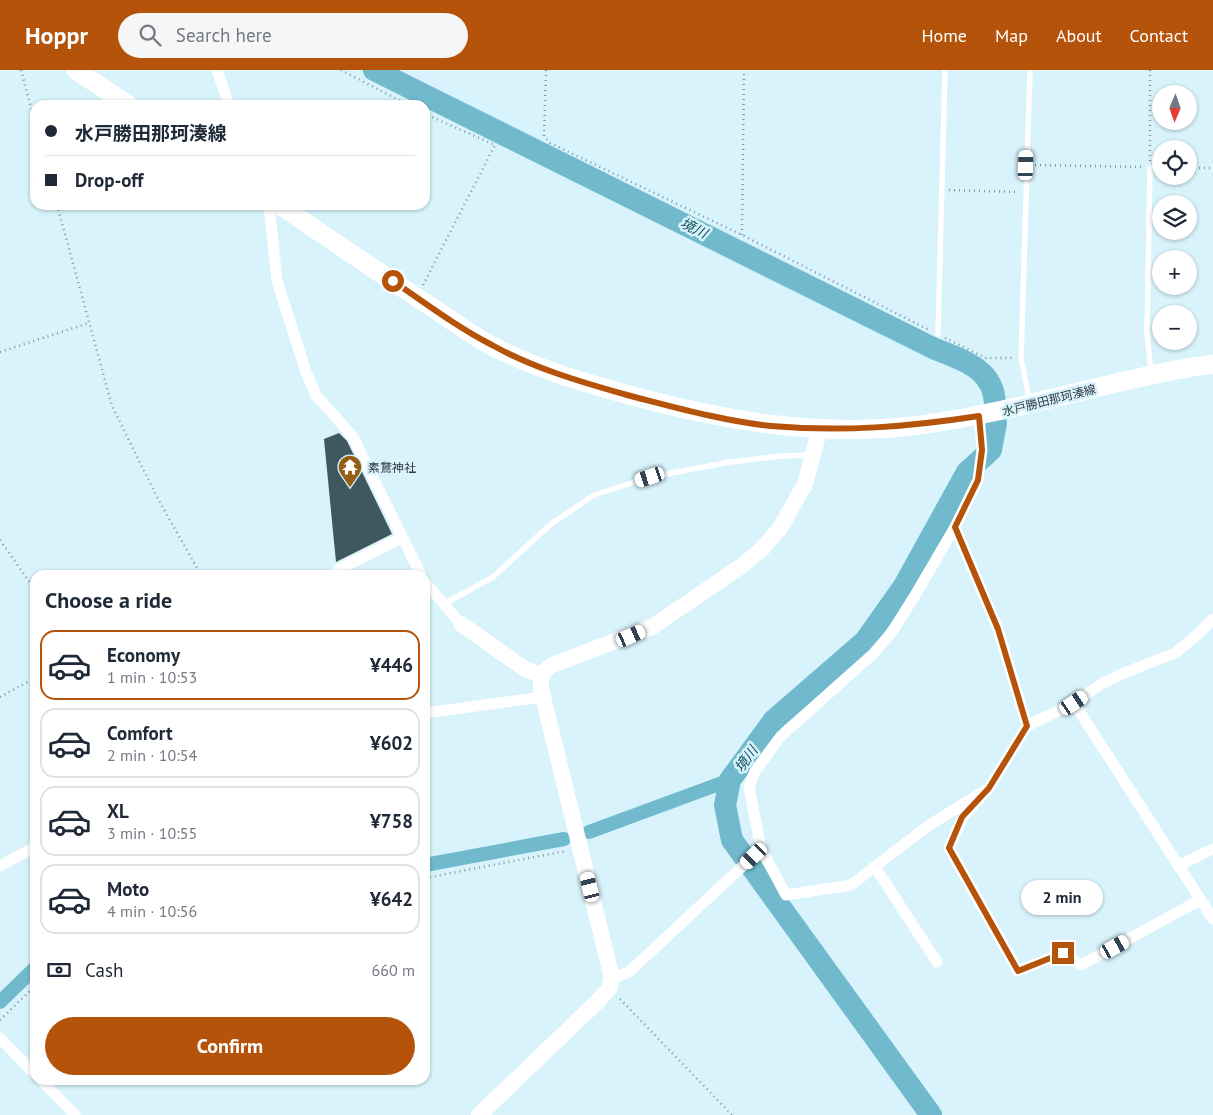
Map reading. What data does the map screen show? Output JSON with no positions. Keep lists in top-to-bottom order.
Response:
{
  "streets": {
    "main road": ["水戸勝田那珂湊線"]
  },
  "water": ["境川"],
  "places": {
    "temple": ["素鵞神社"]
  },
  "north": "bottom",
  "page": {
    "header": "Hoppr",
    "search": "Search here",
    "nav": [
      "Home",
      "Map",
      "About",
      "Contact"
    ],
    "map_buttons": ["+", "−"],
    "banner": ["水戸勝田那珂湊線", "Drop-off"],
    "heading": "Choose a ride",
    "list": [
      {
        "name": "Economy",
        "note": "1 min · 10:53",
        "value": "¥446"
      },
      {
        "name": "Comfort",
        "note": "2 min · 10:54",
        "value": "¥602"
      },
      {
        "name": "XL",
        "note": "3 min · 10:55",
        "value": "¥758"
      },
      {
        "name": "Moto",
        "note": "4 min · 10:56",
        "value": "¥642"
      }
    ],
    "bubble": "2 min",
    "pay": ["Cash", "660 m"],
    "buttons": "Confirm"
  }
}
